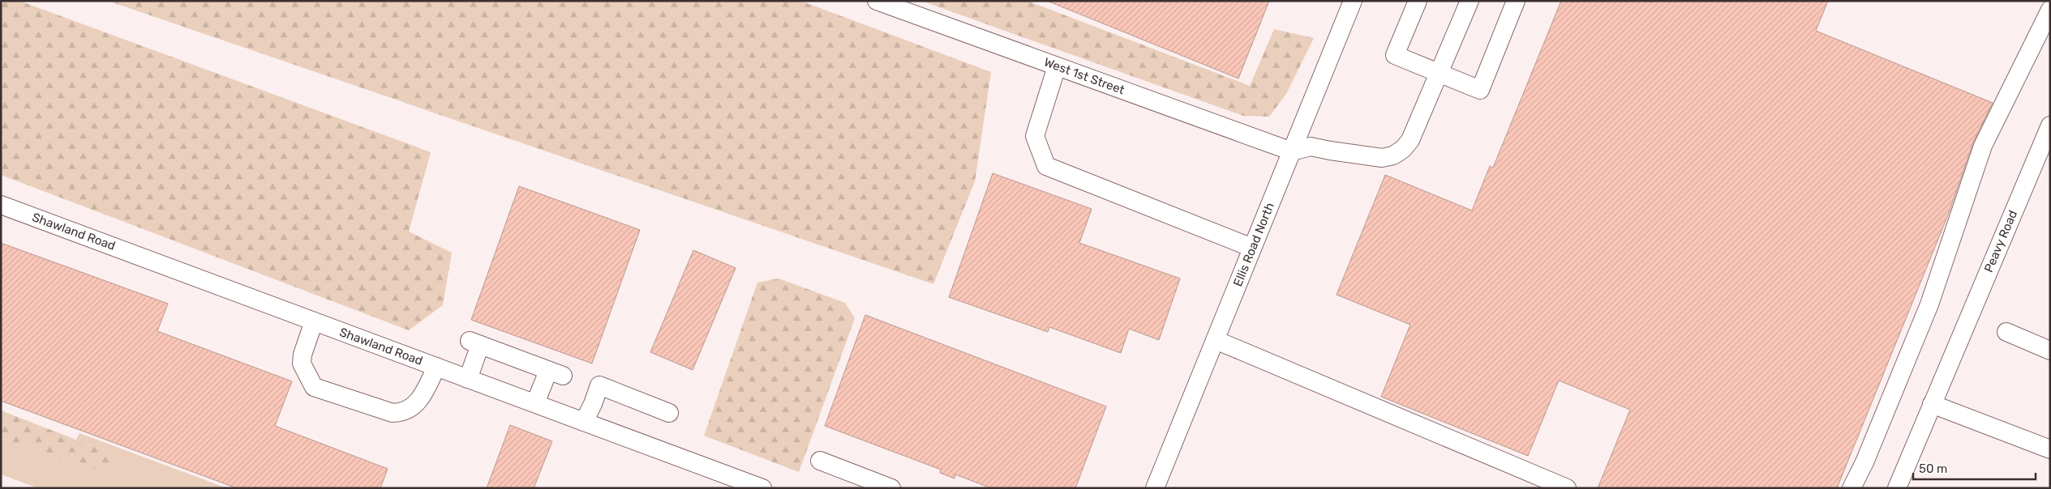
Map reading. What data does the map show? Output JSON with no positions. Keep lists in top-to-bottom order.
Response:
{
  "streets": {
    "street": [
      "West 1st Street",
      "Shawland Road",
      "Peavy Road",
      "Ellis Road North"
    ]
  },
  "crossings": [
    ["West 1st Street", "Ellis Road North"]
  ],
  "scale_bar": "50 m"
}
